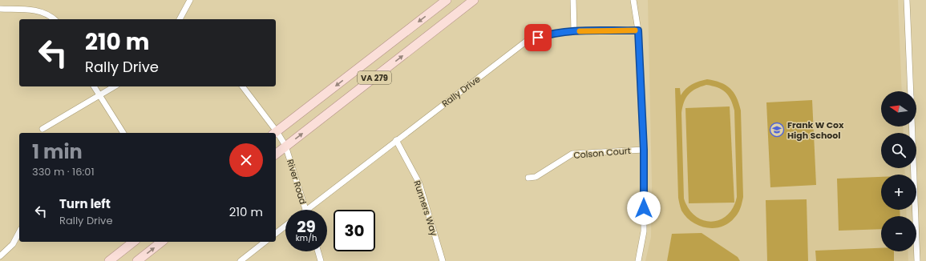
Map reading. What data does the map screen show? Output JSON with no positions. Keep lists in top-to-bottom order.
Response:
{
  "streets": {
    "main road": ["VA 279"],
    "street": [
      "Rally Drive",
      "Colson Court",
      "River Road",
      "Runners Way"
    ]
  },
  "crossings": [
    ["VA 279", "River Road"],
    ["Rally Drive", "River Road"],
    ["Rally Drive", "Runners Way"]
  ],
  "places": {
    "school or university": ["Frank W Cox High School"]
  },
  "north": "left",
  "page": {
    "turn": ["210 m", "Rally Drive"],
    "map_buttons": ["+", "−"],
    "heading": ["1 min", "330 m · 16:01"],
    "list": [
      {
        "name": "Turn left",
        "note": "Rally Drive",
        "value": "210 m"
      }
    ],
    "speed": "29 km/h",
    "limit": "30"
  }
}
